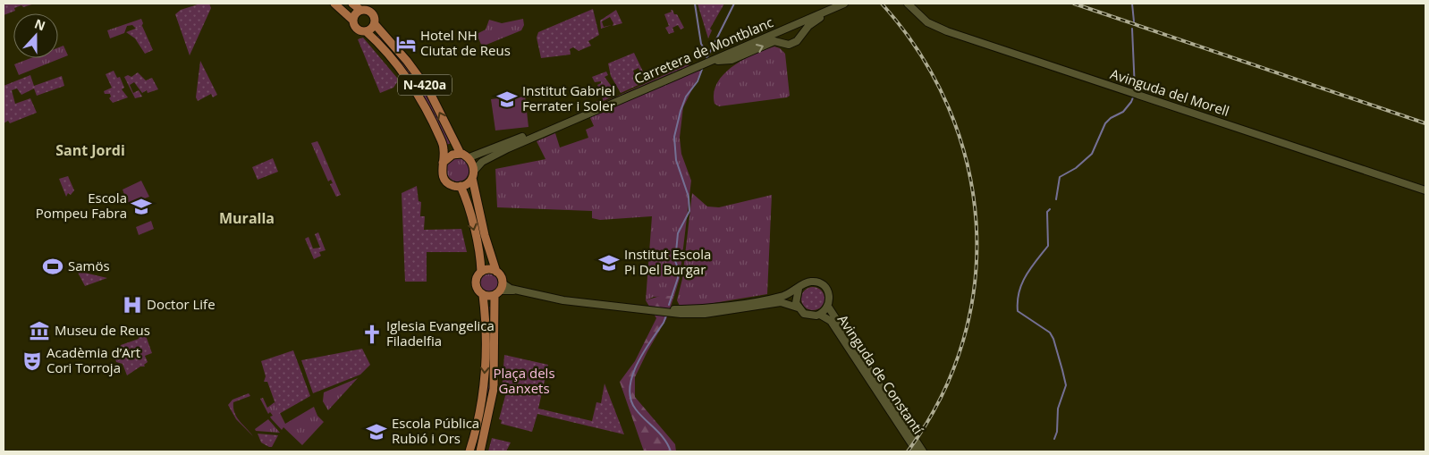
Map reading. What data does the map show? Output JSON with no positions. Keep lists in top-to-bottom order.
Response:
{
  "streets": {
    "main road": ["N-420a"],
    "street": ["Carretera de Montblanc", "Avinguda del Morell", "Avinguda de Constantí"]
  },
  "districts": ["Sant Jordi", "Muralla"],
  "parks": ["Plaça dels Ganxets"],
  "places": {
    "hotel": ["Hotel NH Ciutat de Reus"],
    "school or university": [
      "Institut Gabriel Ferrater i Soler",
      "Escola Pompeu Fabra",
      "Institut Escola Pi Del Burgar",
      "Escola Pública Rubió i Ors"
    ],
    "sports": ["Samös"],
    "hospital": ["Doctor Life"],
    "museum": ["Museu de Reus"],
    "church": ["Iglesia Evangelica Filadelfia"],
    "theatre": ["Acadèmia d’Art Cori Torroja"]
  },
  "north": "top"
}
